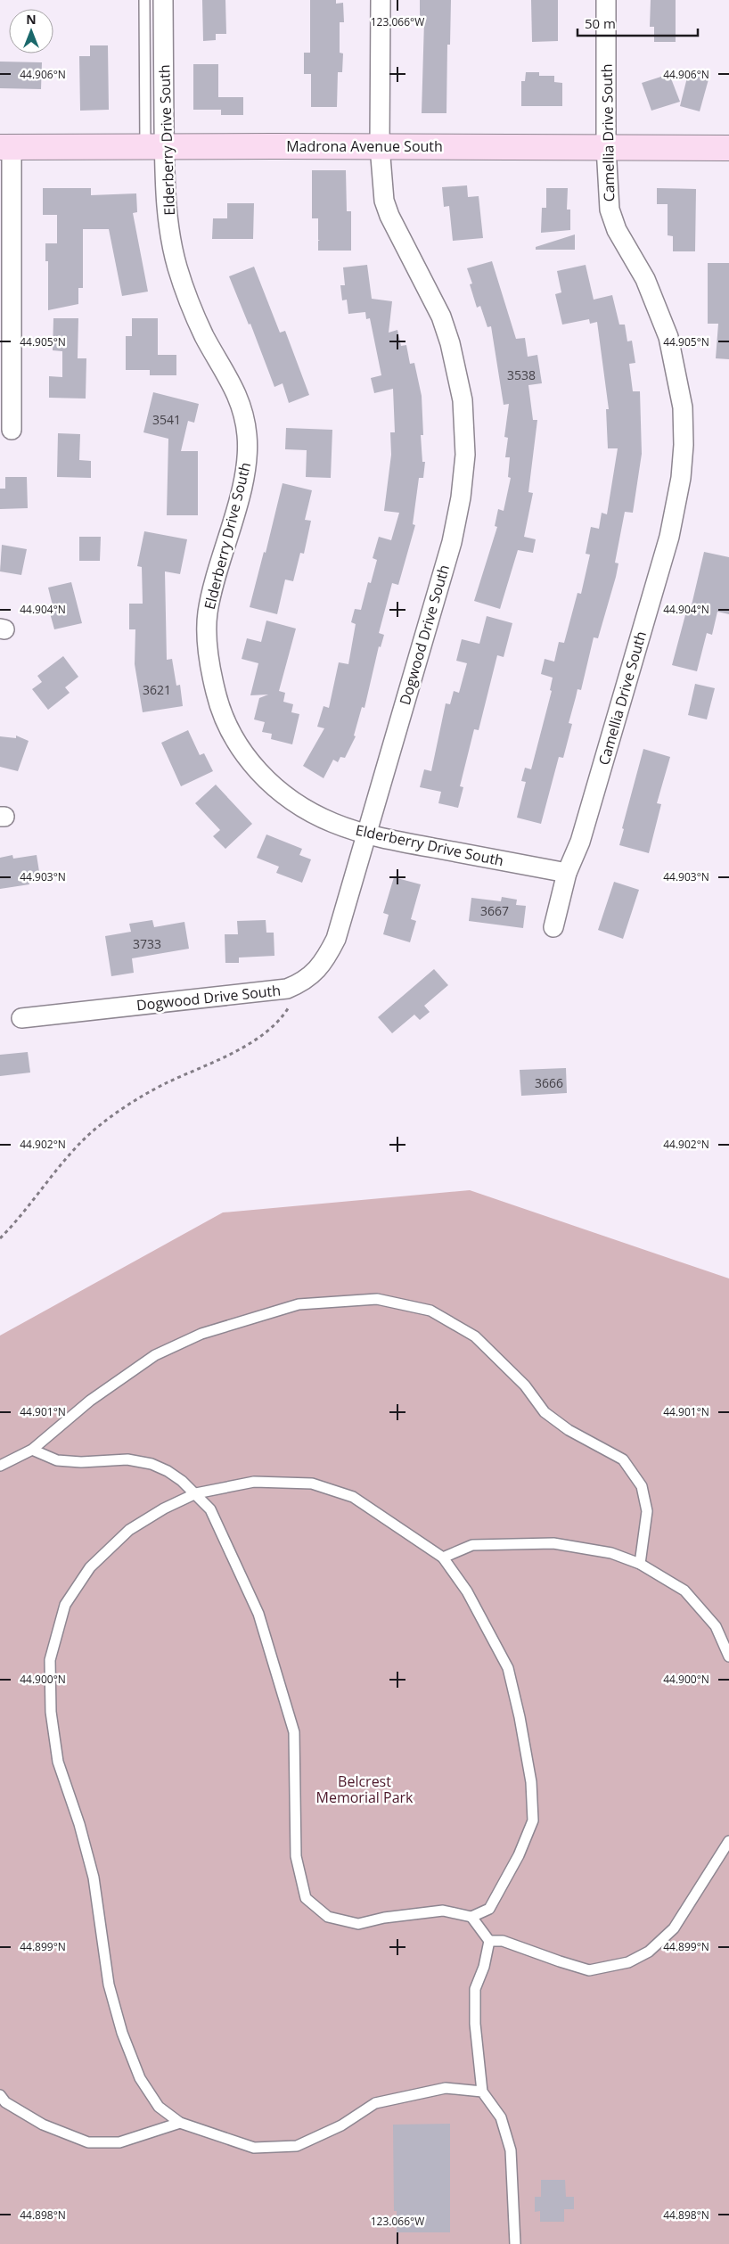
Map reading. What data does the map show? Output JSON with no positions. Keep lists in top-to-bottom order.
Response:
{
  "streets": {
    "main road": ["Madrona Avenue South"],
    "street": ["Camellia Drive South", "Elderberry Drive South", "Dogwood Drive South"]
  },
  "crossings": [
    ["Camellia Drive South", "Elderberry Drive South"],
    ["Camellia Drive South", "Madrona Avenue South"],
    ["Elderberry Drive South", "Madrona Avenue South"],
    ["Elderberry Drive South", "Dogwood Drive South"],
    ["Madrona Avenue South", "Dogwood Drive South"]
  ],
  "parks": ["Belcrest Memorial Park"],
  "house_numbers": [
    "3538",
    "3541",
    "3621",
    "3667",
    "3733",
    "3666"
  ],
  "scale_bar": "50 m",
  "north": "top",
  "coordinates": [
    "123.066°W",
    "44.906°N",
    "44.905°N",
    "44.904°N",
    "44.903°N",
    "44.902°N",
    "44.901°N",
    "44.900°N",
    "44.899°N",
    "44.898°N"
  ]
}
